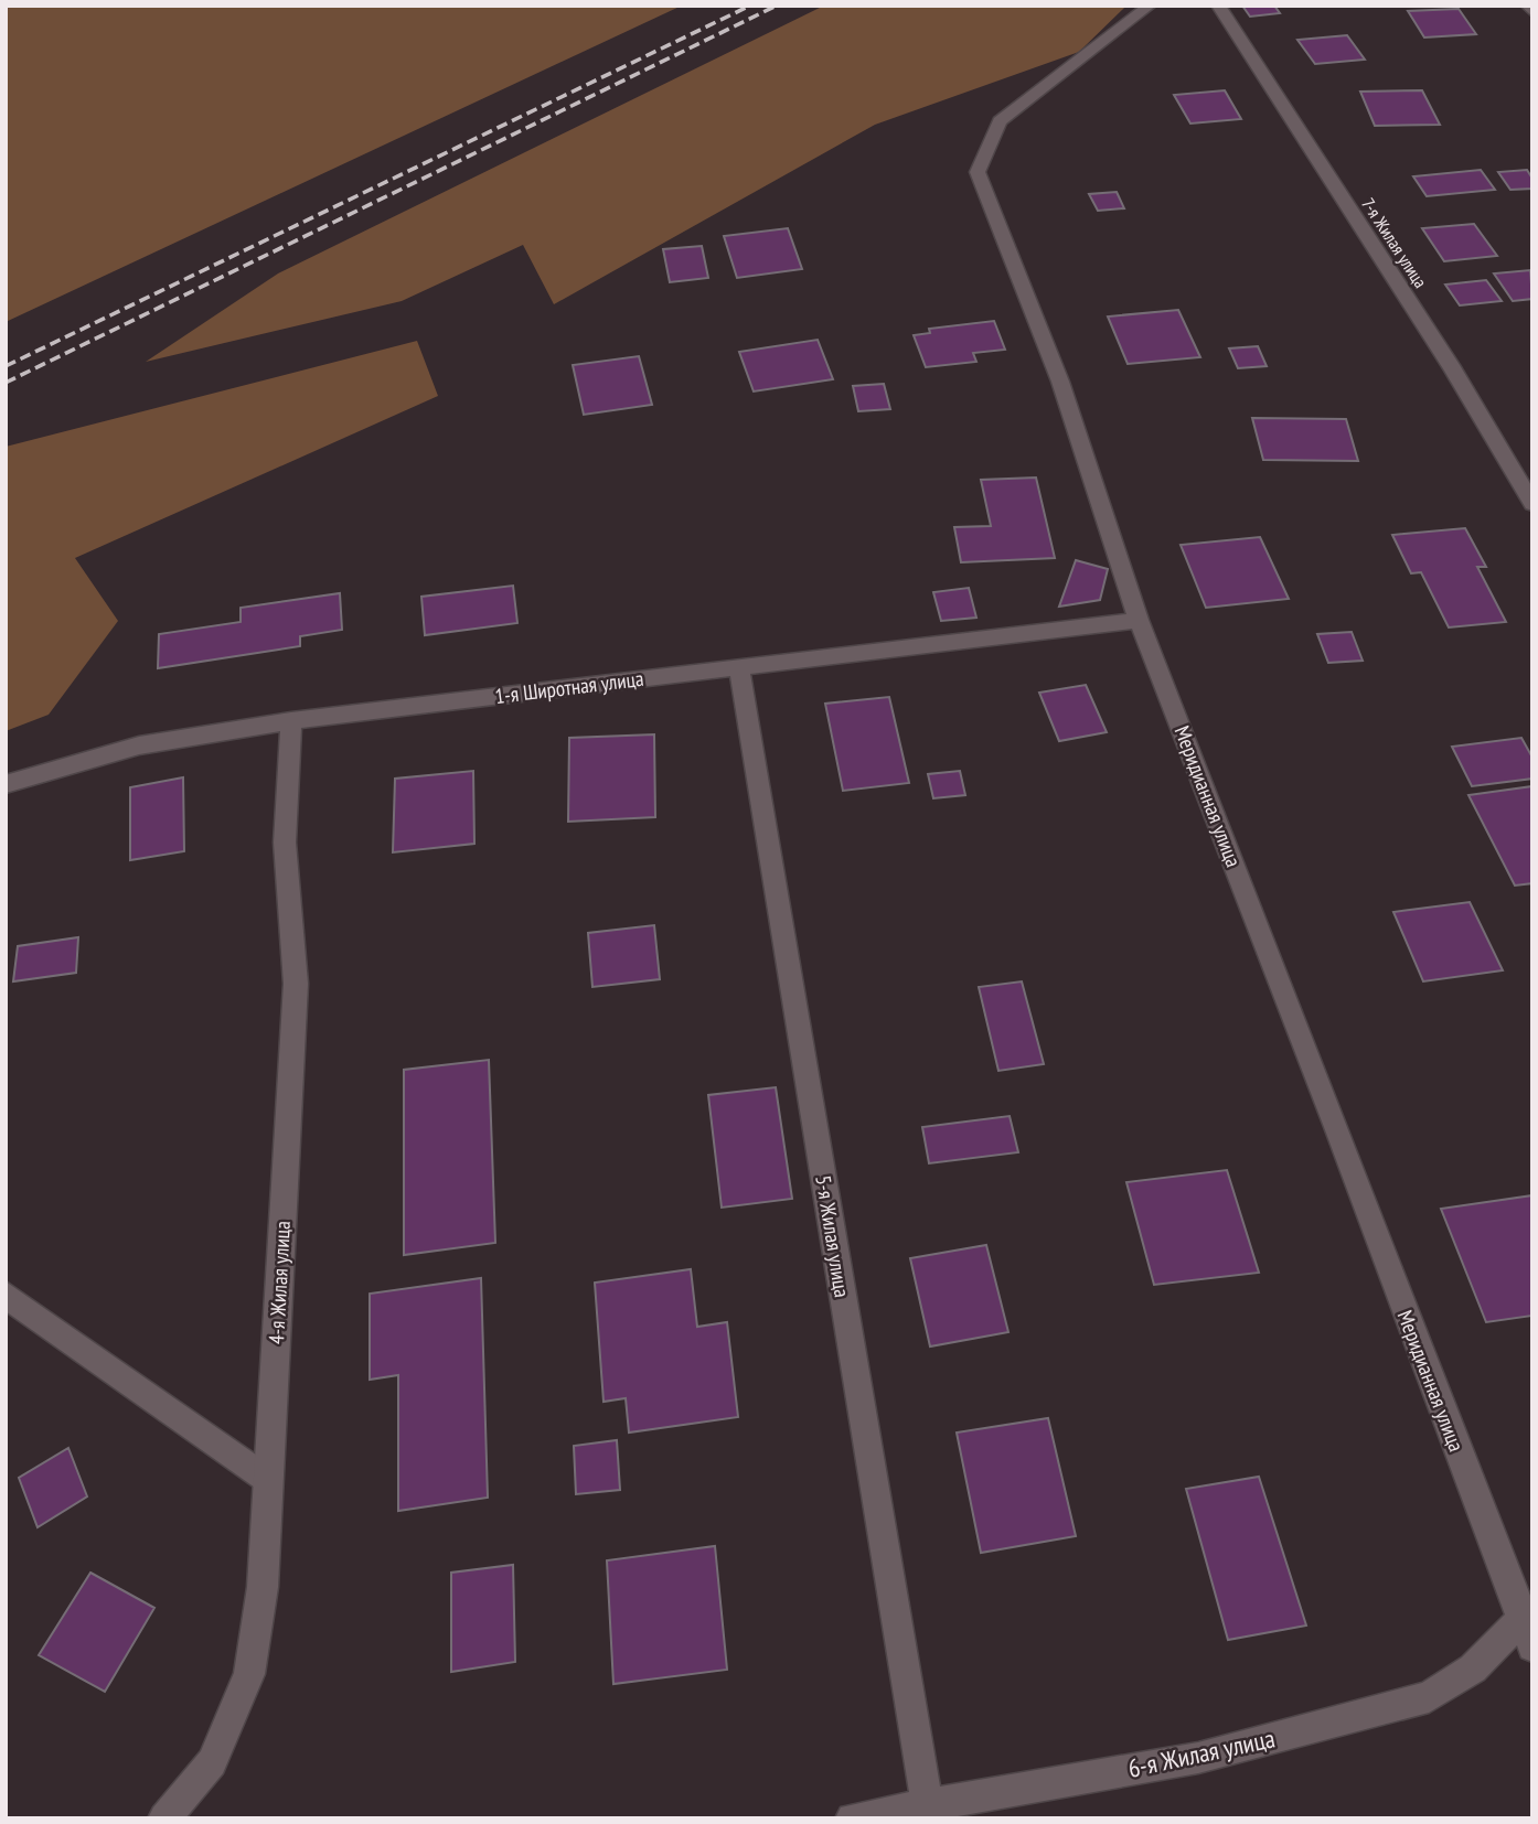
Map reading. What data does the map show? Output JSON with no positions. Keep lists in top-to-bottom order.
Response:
{
  "streets": {
    "street": [
      "7-я Жилая улица",
      "1-я Широтная улица",
      "Меридианная улица",
      "5-я Жилая улица",
      "4-я Жилая улица",
      "6-я Жилая улица"
    ]
  },
  "crossings": [
    ["1-я Широтная улица", "Меридианная улица"],
    ["1-я Широтная улица", "5-я Жилая улица"],
    ["1-я Широтная улица", "4-я Жилая улица"],
    ["Меридианная улица", "6-я Жилая улица"],
    ["5-я Жилая улица", "6-я Жилая улица"]
  ]
}
